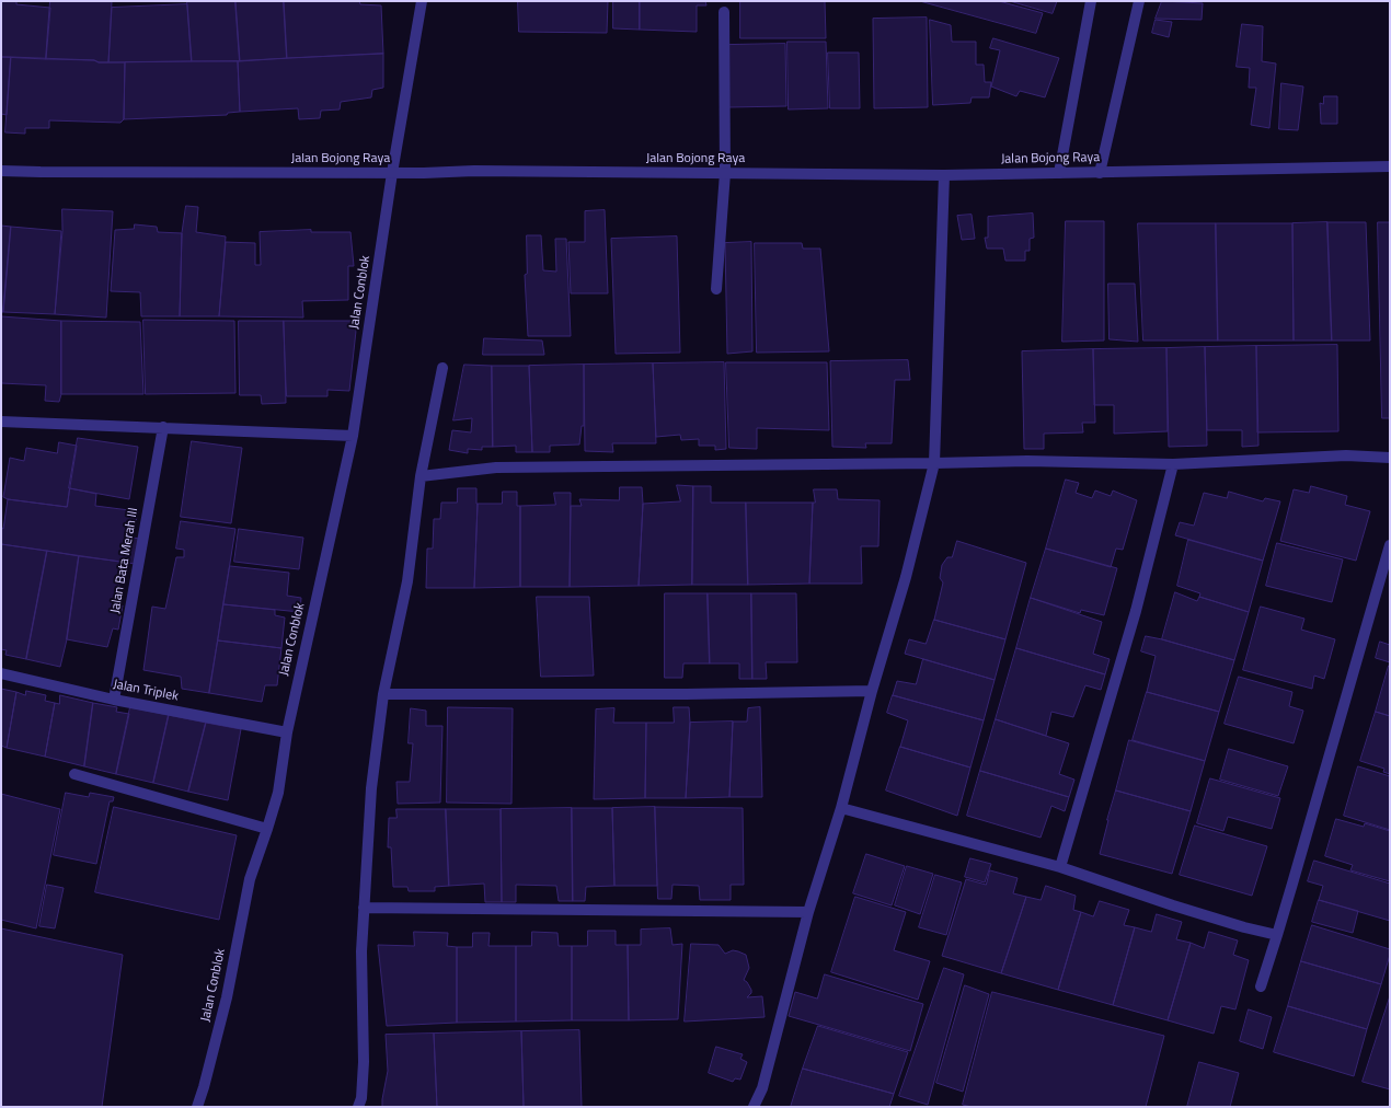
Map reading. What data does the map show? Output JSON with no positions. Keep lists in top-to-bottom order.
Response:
{
  "streets": {
    "street": [
      "Jalan Bojong Raya",
      "Jalan Conblok",
      "Jalan Bata Merah III",
      "Jalan Triplek"
    ]
  },
  "crossings": [
    ["Jalan Bojong Raya", "Jalan Conblok"],
    ["Jalan Conblok", "Jalan Triplek"],
    ["Jalan Bata Merah III", "Jalan Triplek"]
  ]
}
